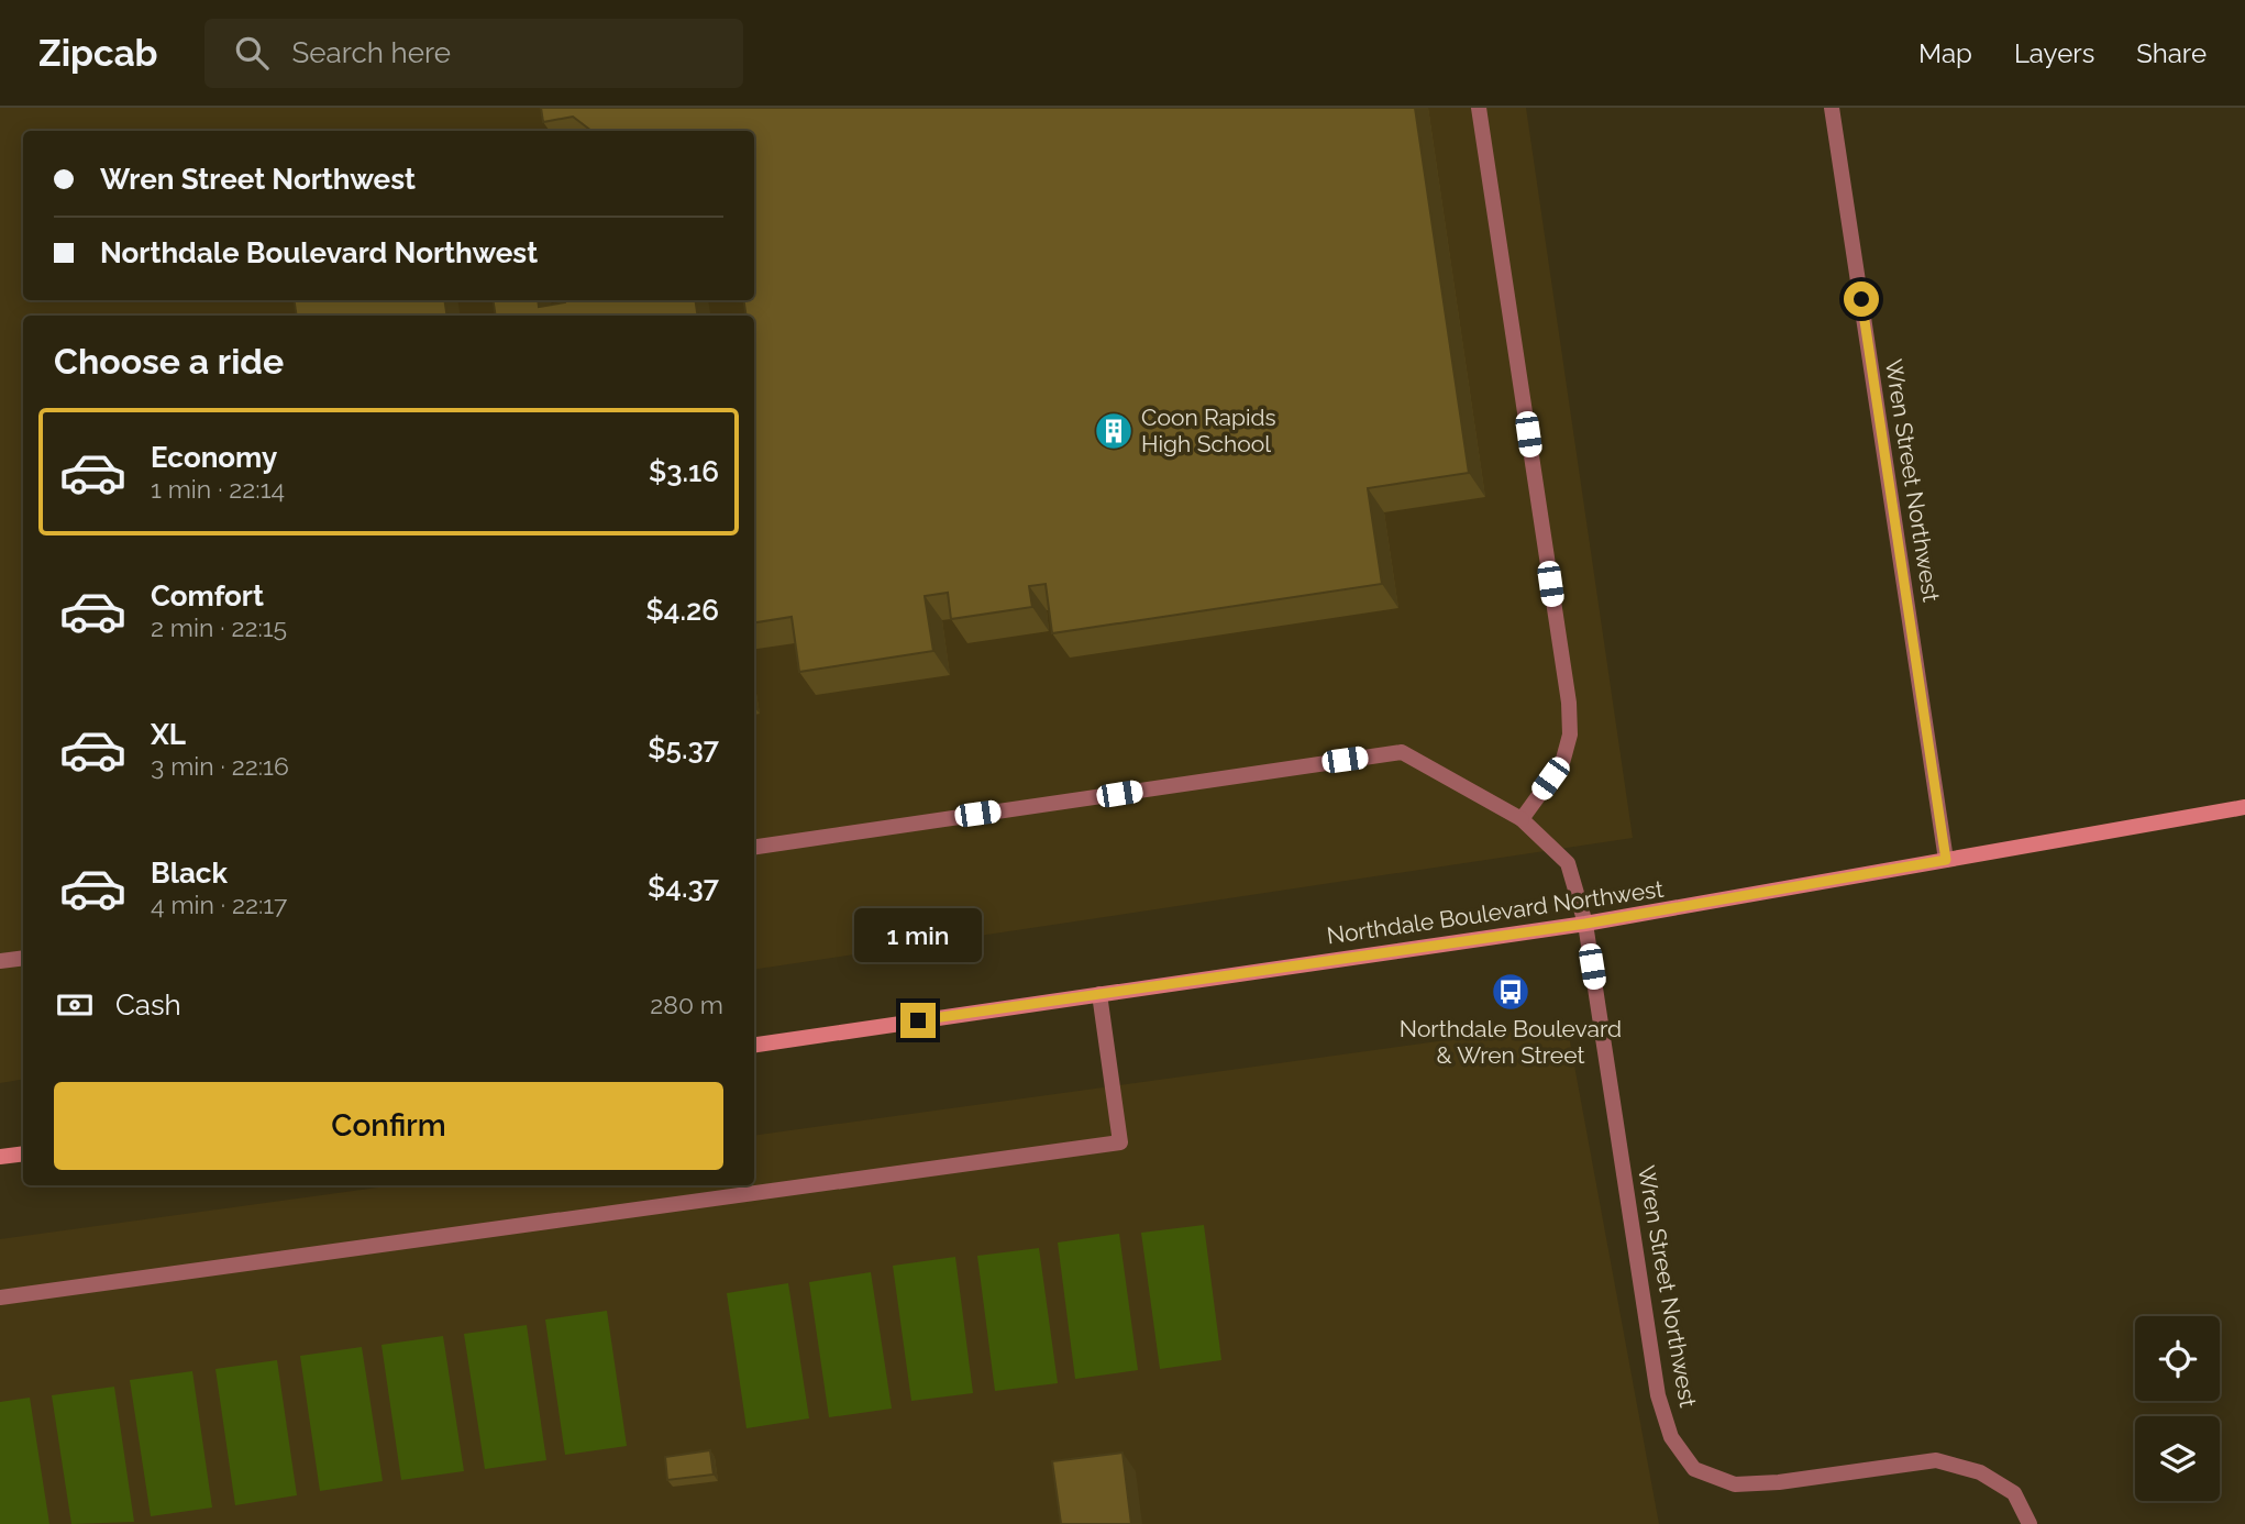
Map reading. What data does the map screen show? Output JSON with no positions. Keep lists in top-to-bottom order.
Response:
{
  "streets": {
    "street": ["Wren Street Northwest", "Northdale Boulevard Northwest"]
  },
  "crossings": [
    ["Wren Street Northwest", "Northdale Boulevard Northwest"]
  ],
  "places": {
    "building": ["Coon Rapids High School"],
    "bus stop": ["Northdale Boulevard & Wren Street"]
  },
  "page": {
    "header": "Zipcab",
    "search": "Search here",
    "nav": ["Map", "Layers", "Share"],
    "banner": ["Wren Street Northwest", "Northdale Boulevard Northwest"],
    "heading": "Choose a ride",
    "list": [
      {
        "name": "Economy",
        "note": "1 min · 22:14",
        "value": "$3.16"
      },
      {
        "name": "Comfort",
        "note": "2 min · 22:15",
        "value": "$4.26"
      },
      {
        "name": "XL",
        "note": "3 min · 22:16",
        "value": "$5.37"
      },
      {
        "name": "Black",
        "note": "4 min · 22:17",
        "value": "$4.37"
      }
    ],
    "bubble": "1 min",
    "pay": ["Cash", "280 m"],
    "buttons": "Confirm"
  }
}
